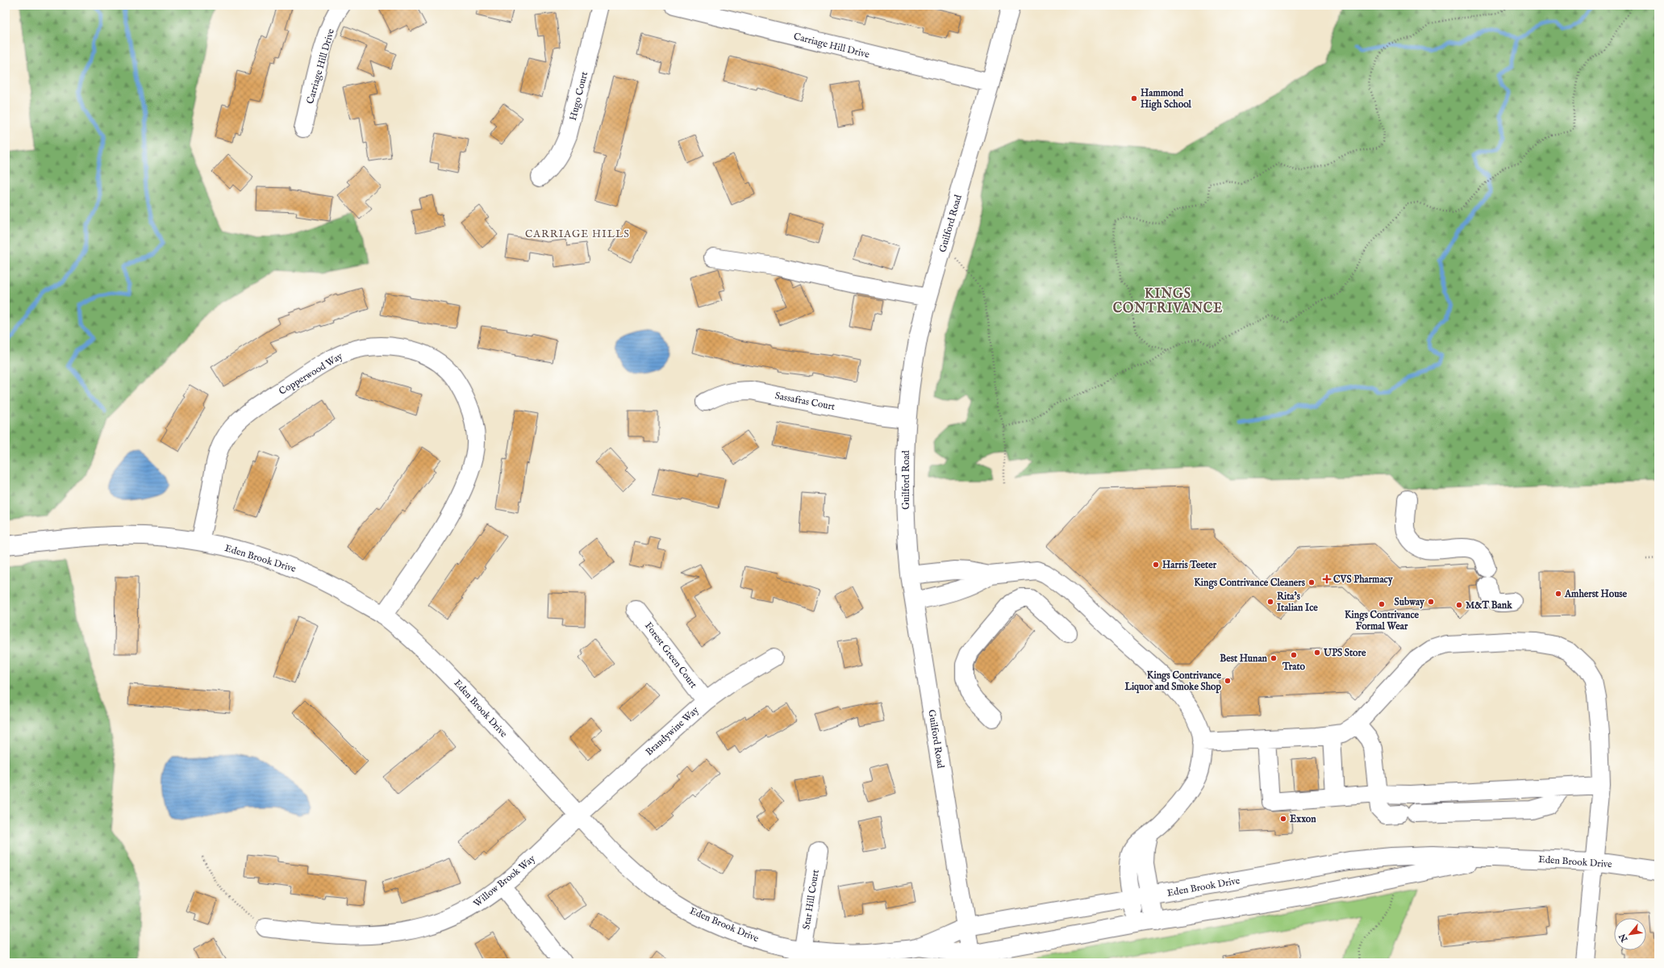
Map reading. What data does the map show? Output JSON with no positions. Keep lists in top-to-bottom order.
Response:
{
  "streets": {
    "street": [
      "Carriage Hill Drive",
      "Hugo Court",
      "Guilford Road",
      "Copperwood Way",
      "Sassafras Court",
      "Eden Brook Drive",
      "Forest Green Court",
      "Brandywine Way",
      "Willow Brook Way",
      "Star Hill Court"
    ]
  },
  "crossings": [
    ["Carriage Hill Drive", "Guilford Road"],
    ["Guilford Road", "Sassafras Court"],
    ["Guilford Road", "Eden Brook Drive"],
    ["Copperwood Way", "Eden Brook Drive"],
    ["Eden Brook Drive", "Brandywine Way"],
    ["Eden Brook Drive", "Willow Brook Way"],
    ["Eden Brook Drive", "Star Hill Court"],
    ["Forest Green Court", "Brandywine Way"],
    ["Brandywine Way", "Willow Brook Way"]
  ],
  "districts": ["CARRIAGE HILLS", "KINGS CONTRIVANCE"],
  "places": {
    "other": [
      "Hammond High School",
      "Harris Teeter",
      "Kings Contrivance Cleaners",
      "Amherst House",
      "Rita's Italian Ice",
      "Subway",
      "Kings Contrivance Formal Wear",
      "M&T Bank",
      "UPS Store",
      "Trato",
      "Best Hunan",
      "Kings Contrivance Liquor and Smoke Shop",
      "Exxon"
    ],
    "health": ["CVS Pharmacy"]
  },
  "north": "bottom left"
}
